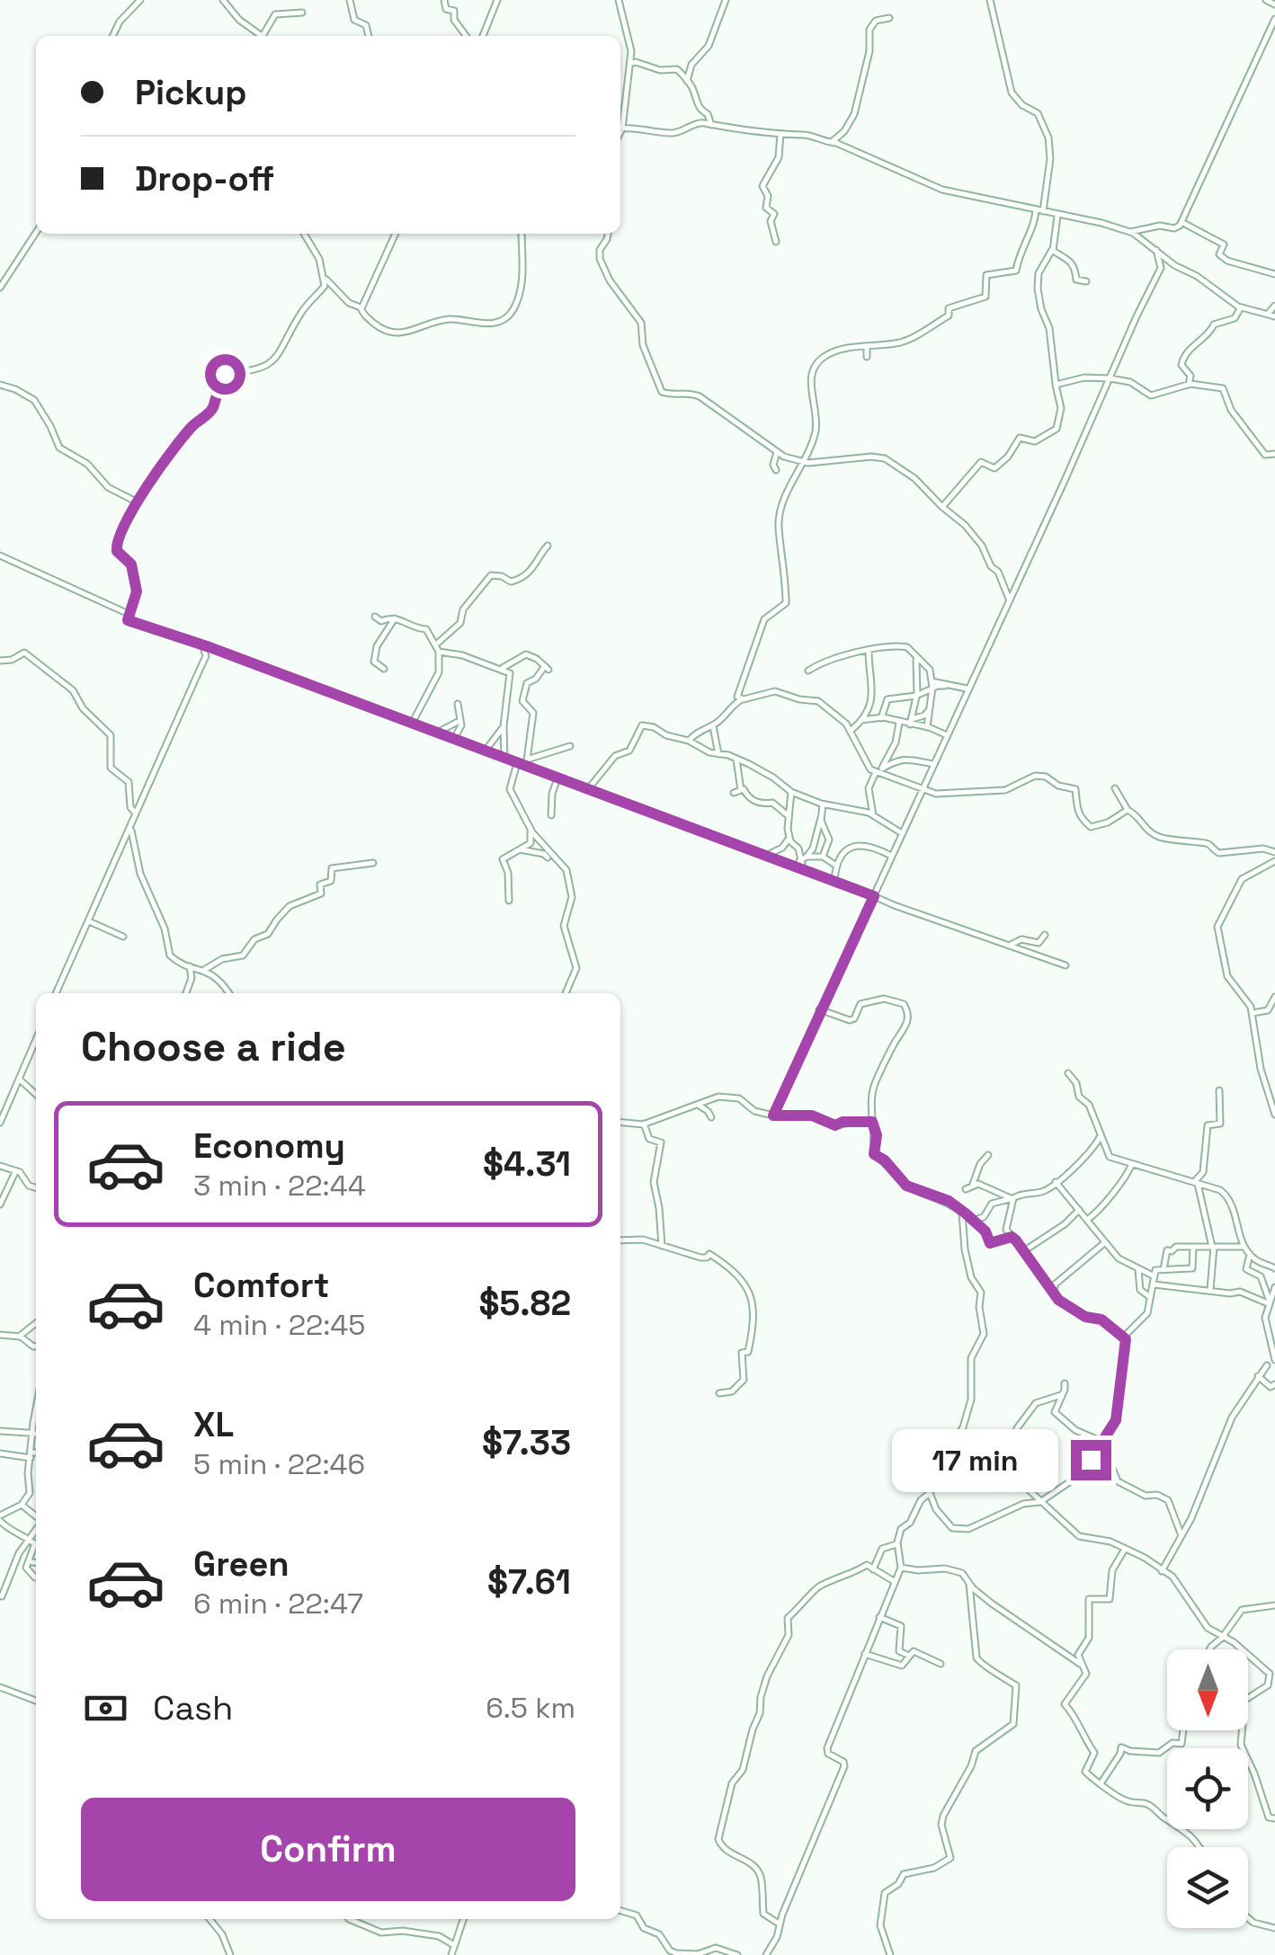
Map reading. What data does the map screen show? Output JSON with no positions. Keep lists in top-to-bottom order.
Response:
{
  "north": "bottom",
  "page": {
    "banner": ["Pickup", "Drop-off"],
    "heading": "Choose a ride",
    "list": [
      {
        "name": "Economy",
        "note": "3 min · 22:44",
        "value": "$4.31"
      },
      {
        "name": "Comfort",
        "note": "4 min · 22:45",
        "value": "$5.82"
      },
      {
        "name": "XL",
        "note": "5 min · 22:46",
        "value": "$7.33"
      },
      {
        "name": "Green",
        "note": "6 min · 22:47",
        "value": "$7.61"
      }
    ],
    "bubble": "17 min",
    "pay": ["Cash", "6.5 km"],
    "buttons": "Confirm"
  }
}
